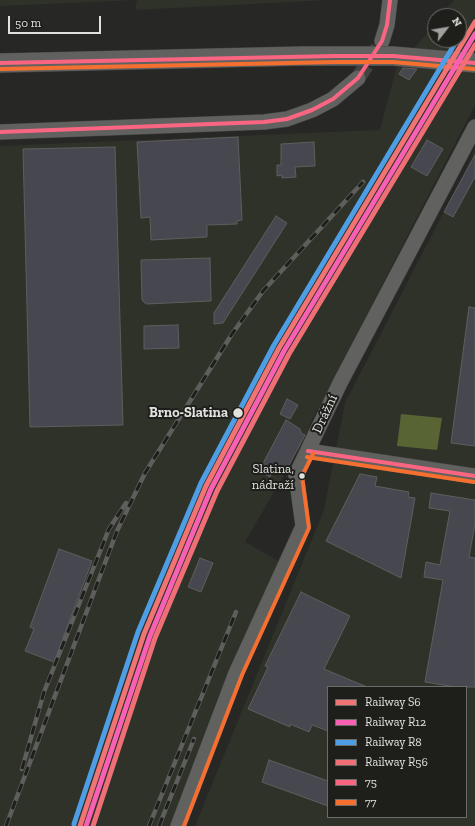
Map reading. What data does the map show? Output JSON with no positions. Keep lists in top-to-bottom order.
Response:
{
  "streets": {
    "street": ["Drážní"]
  },
  "places": ["Brno-Slatina", "Slatina, nádraží"],
  "lines": [
    "transit line 75",
    "rail line S6",
    "rail line R12",
    "rail line R56",
    "rail line R8",
    "transit line 77"
  ],
  "legend": [
    "Railway S6",
    "Railway R12",
    "Railway R8",
    "Railway R56",
    "75",
    "77"
  ],
  "scale_bar": "50 m",
  "north": "top right"
}
